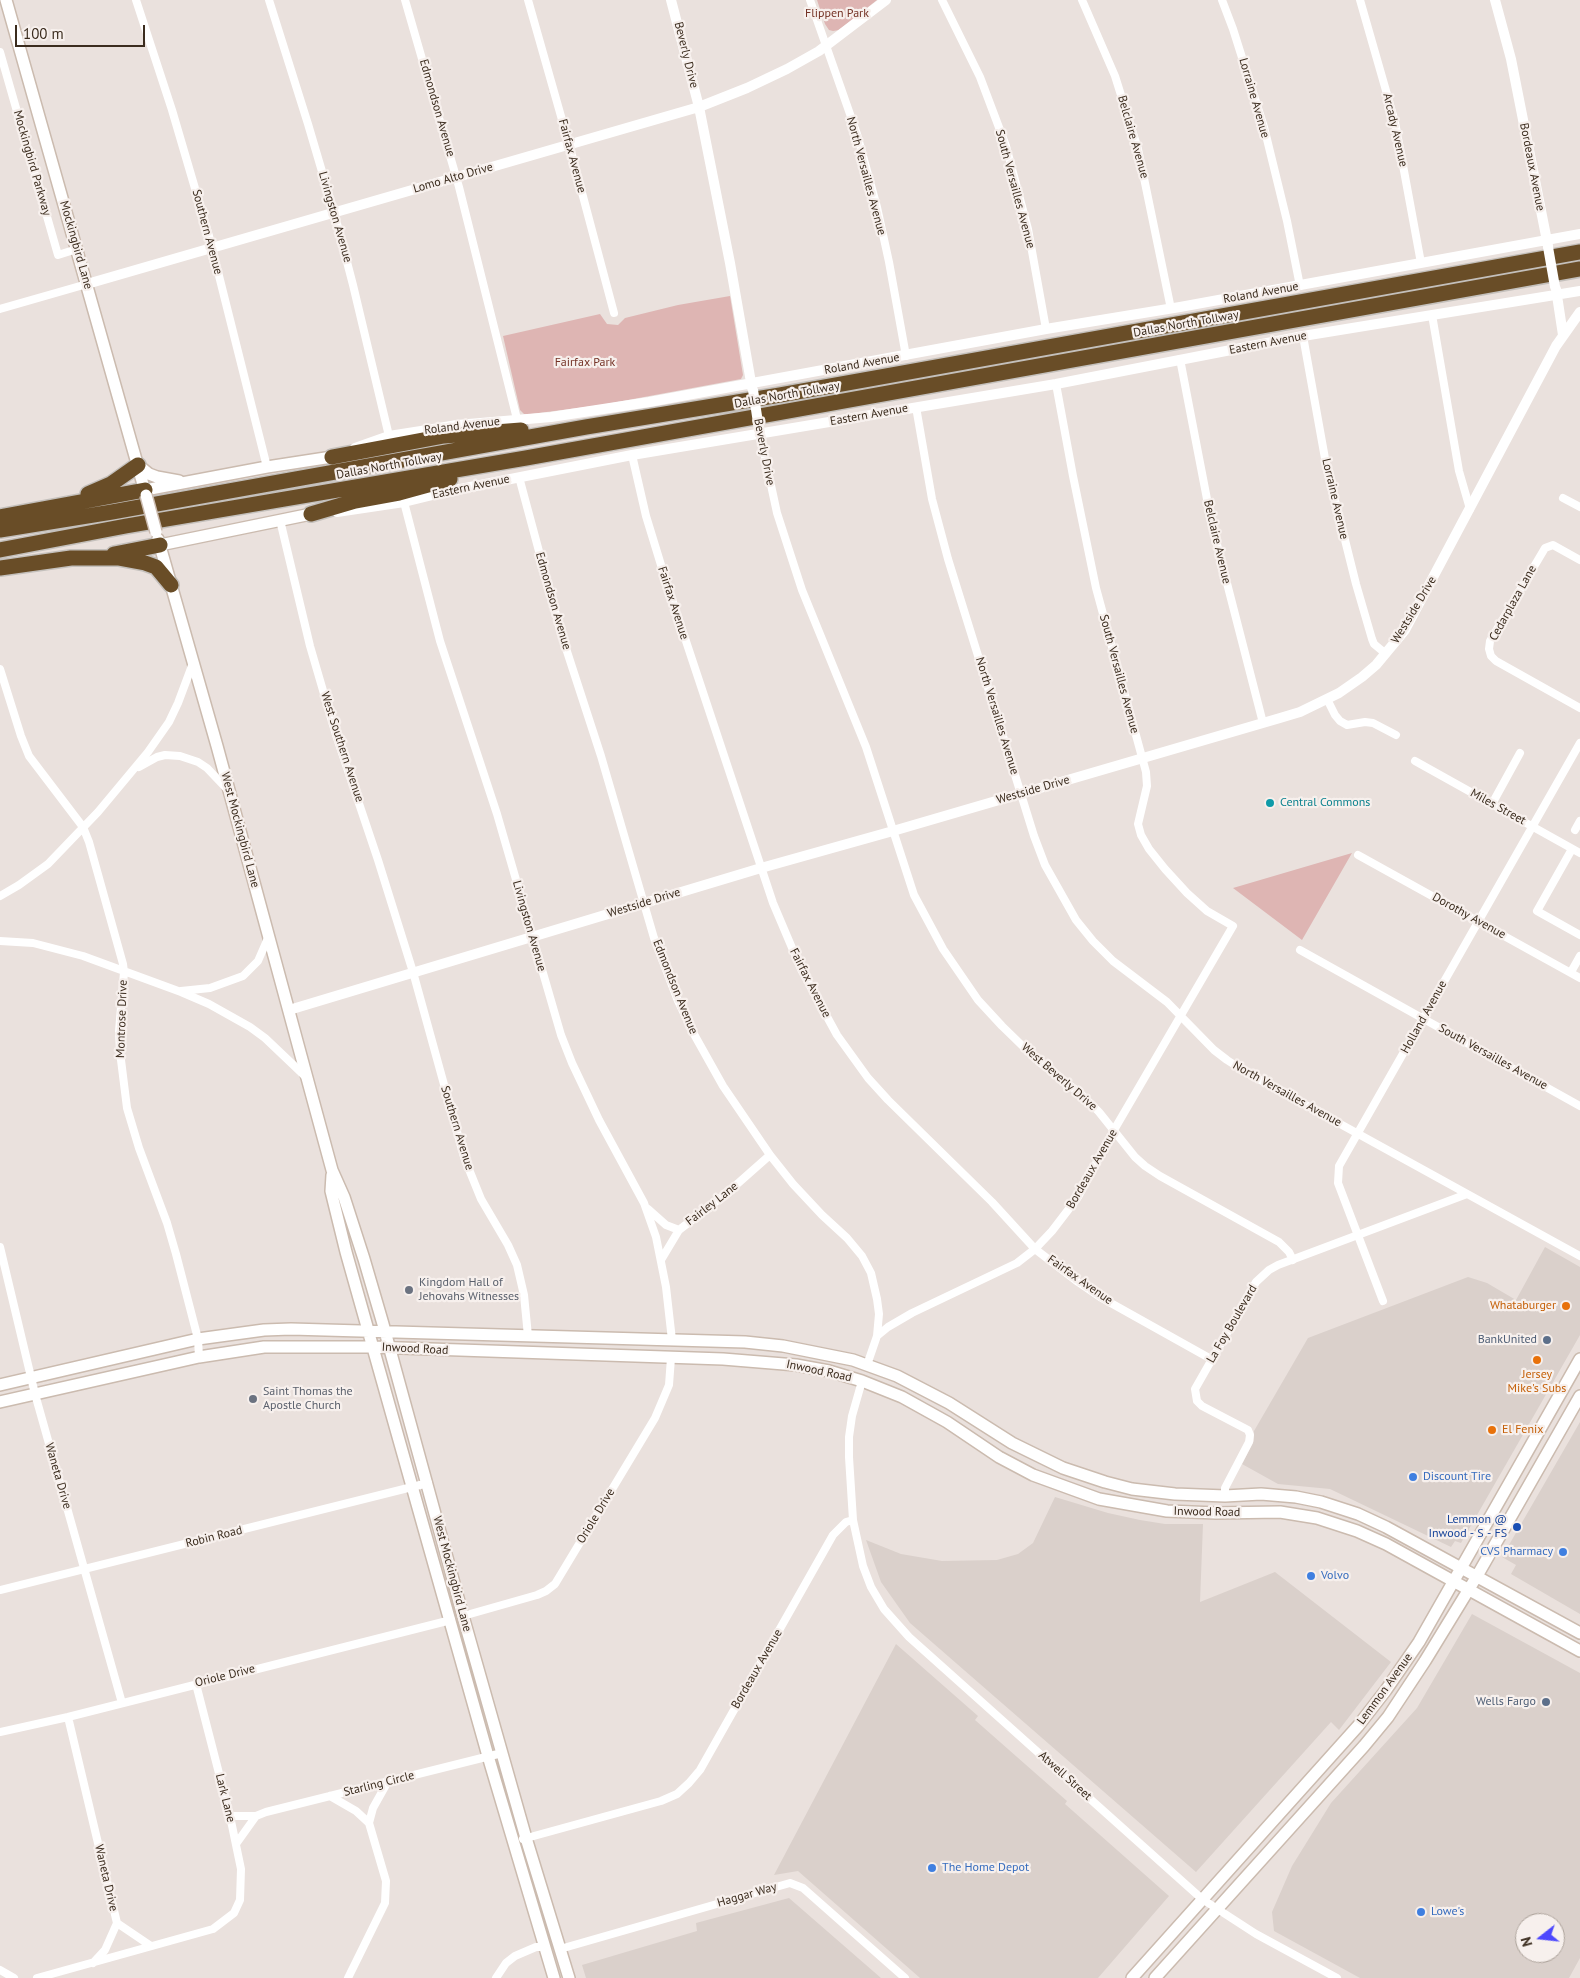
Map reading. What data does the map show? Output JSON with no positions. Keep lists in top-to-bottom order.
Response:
{
  "streets": {
    "highway": ["Dallas North Tollway"],
    "main road": [
      "Mockingbird Lane",
      "Roland Avenue",
      "Eastern Avenue",
      "West Mockingbird Lane",
      "Inwood Road",
      "Lemmon Avenue"
    ],
    "street": [
      "Beverly Drive",
      "Lorraine Avenue",
      "Edmondson Avenue",
      "Arcady Avenue",
      "Belclaire Avenue",
      "Fairfax Avenue",
      "Mockingbird Parkway",
      "Bordeaux Avenue",
      "North Versailles Avenue",
      "Lomo Alto Drive",
      "South Versailles Avenue",
      "Livingston Avenue",
      "Southern Avenue",
      "Cedarplaza Lane",
      "Westside Drive",
      "West Southern Avenue",
      "Miles Street",
      "Dorothy Avenue",
      "Holland Avenue",
      "Montrose Drive",
      "West Beverly Drive",
      "Fairley Lane",
      "La Foy Boulevard",
      "Waneta Drive",
      "Oriole Drive",
      "Robin Road",
      "Atwell Street",
      "Starling Circle",
      "Lark Lane",
      "Haggar Way"
    ]
  },
  "crossings": [
    ["Beverly Drive", "Lomo Alto Drive"],
    ["Beverly Drive", "Roland Avenue"],
    ["Beverly Drive", "Eastern Avenue"],
    ["Beverly Drive", "Westside Drive"],
    ["Beverly Drive", "West Beverly Drive"],
    ["Lorraine Avenue", "Roland Avenue"],
    ["Lorraine Avenue", "Eastern Avenue"],
    ["Lorraine Avenue", "Westside Drive"],
    ["Edmondson Avenue", "Bordeaux Avenue"],
    ["Edmondson Avenue", "Lomo Alto Drive"],
    ["Edmondson Avenue", "Roland Avenue"],
    ["Edmondson Avenue", "Eastern Avenue"],
    ["Edmondson Avenue", "Westside Drive"],
    ["Edmondson Avenue", "Fairley Lane"],
    ["Arcady Avenue", "Roland Avenue"],
    ["Belclaire Avenue", "Roland Avenue"],
    ["Belclaire Avenue", "Eastern Avenue"],
    ["Belclaire Avenue", "Westside Drive"],
    ["Fairfax Avenue", "Bordeaux Avenue"],
    ["Fairfax Avenue", "Lomo Alto Drive"],
    ["Fairfax Avenue", "Eastern Avenue"],
    ["Fairfax Avenue", "Westside Drive"],
    ["Fairfax Avenue", "La Foy Boulevard"],
    ["Mockingbird Parkway", "Mockingbird Lane"],
    ["Bordeaux Avenue", "North Versailles Avenue"],
    ["Bordeaux Avenue", "South Versailles Avenue"],
    ["Bordeaux Avenue", "Roland Avenue"],
    ["Bordeaux Avenue", "Eastern Avenue"],
    ["Bordeaux Avenue", "Westside Drive"],
    ["Bordeaux Avenue", "West Mockingbird Lane"],
    ["Bordeaux Avenue", "West Beverly Drive"],
    ["Bordeaux Avenue", "Atwell Street"],
    ["North Versailles Avenue", "Lomo Alto Drive"],
    ["North Versailles Avenue", "Roland Avenue"],
    ["North Versailles Avenue", "Eastern Avenue"],
    ["North Versailles Avenue", "Westside Drive"],
    ["North Versailles Avenue", "Holland Avenue"],
    ["North Versailles Avenue", "La Foy Boulevard"],
    ["Lomo Alto Drive", "Livingston Avenue"],
    ["Lomo Alto Drive", "Southern Avenue"],
    ["Lomo Alto Drive", "Mockingbird Lane"],
    ["South Versailles Avenue", "Roland Avenue"],
    ["South Versailles Avenue", "Eastern Avenue"],
    ["South Versailles Avenue", "Westside Drive"],
    ["South Versailles Avenue", "Holland Avenue"],
    ["Livingston Avenue", "Roland Avenue"],
    ["Livingston Avenue", "Eastern Avenue"],
    ["Livingston Avenue", "Westside Drive"],
    ["Livingston Avenue", "Fairley Lane"],
    ["Livingston Avenue", "Inwood Road"],
    ["Southern Avenue", "Roland Avenue"],
    ["Southern Avenue", "Westside Drive"],
    ["Southern Avenue", "West Southern Avenue"],
    ["Southern Avenue", "Inwood Road"],
    ["Mockingbird Lane", "Roland Avenue"],
    ["Mockingbird Lane", "West Mockingbird Lane"],
    ["Roland Avenue", "West Mockingbird Lane"],
    ["Eastern Avenue", "West Southern Avenue"],
    ["Eastern Avenue", "West Mockingbird Lane"],
    ["Westside Drive", "West Southern Avenue"],
    ["Westside Drive", "West Mockingbird Lane"],
    ["Westside Drive", "West Beverly Drive"],
    ["Miles Street", "Holland Avenue"],
    ["West Mockingbird Lane", "Inwood Road"],
    ["West Mockingbird Lane", "Oriole Drive"],
    ["West Mockingbird Lane", "Robin Road"],
    ["West Mockingbird Lane", "Starling Circle"],
    ["West Mockingbird Lane", "Haggar Way"],
    ["Dorothy Avenue", "Holland Avenue"],
    ["Holland Avenue", "La Foy Boulevard"],
    ["Montrose Drive", "Inwood Road"],
    ["West Beverly Drive", "La Foy Boulevard"],
    ["La Foy Boulevard", "Inwood Road"],
    ["Inwood Road", "Waneta Drive"],
    ["Inwood Road", "Oriole Drive"],
    ["Inwood Road", "Lemmon Avenue"],
    ["Waneta Drive", "Oriole Drive"],
    ["Waneta Drive", "Robin Road"],
    ["Waneta Drive", "Lark Lane"],
    ["Oriole Drive", "Lark Lane"],
    ["Lemmon Avenue", "Atwell Street"],
    ["Starling Circle", "Lark Lane"]
  ],
  "parks": ["Flippen Park", "Fairfax Park"],
  "places": [
    "Central Commons",
    "Kingdom Hall of Jehovahs Witnesses",
    "Whataburger",
    "BankUnited",
    "Jersey Mike's Subs",
    "Saint Thomas the Apostle Church",
    "El Fenix",
    "Discount Tire",
    "Lemmon @ Inwood - S - FS",
    "CVS Pharmacy",
    "Volvo",
    "Wells Fargo",
    "The Home Depot",
    "Lowe's"
  ],
  "scale_bar": "100 m",
  "north": "left"
}
